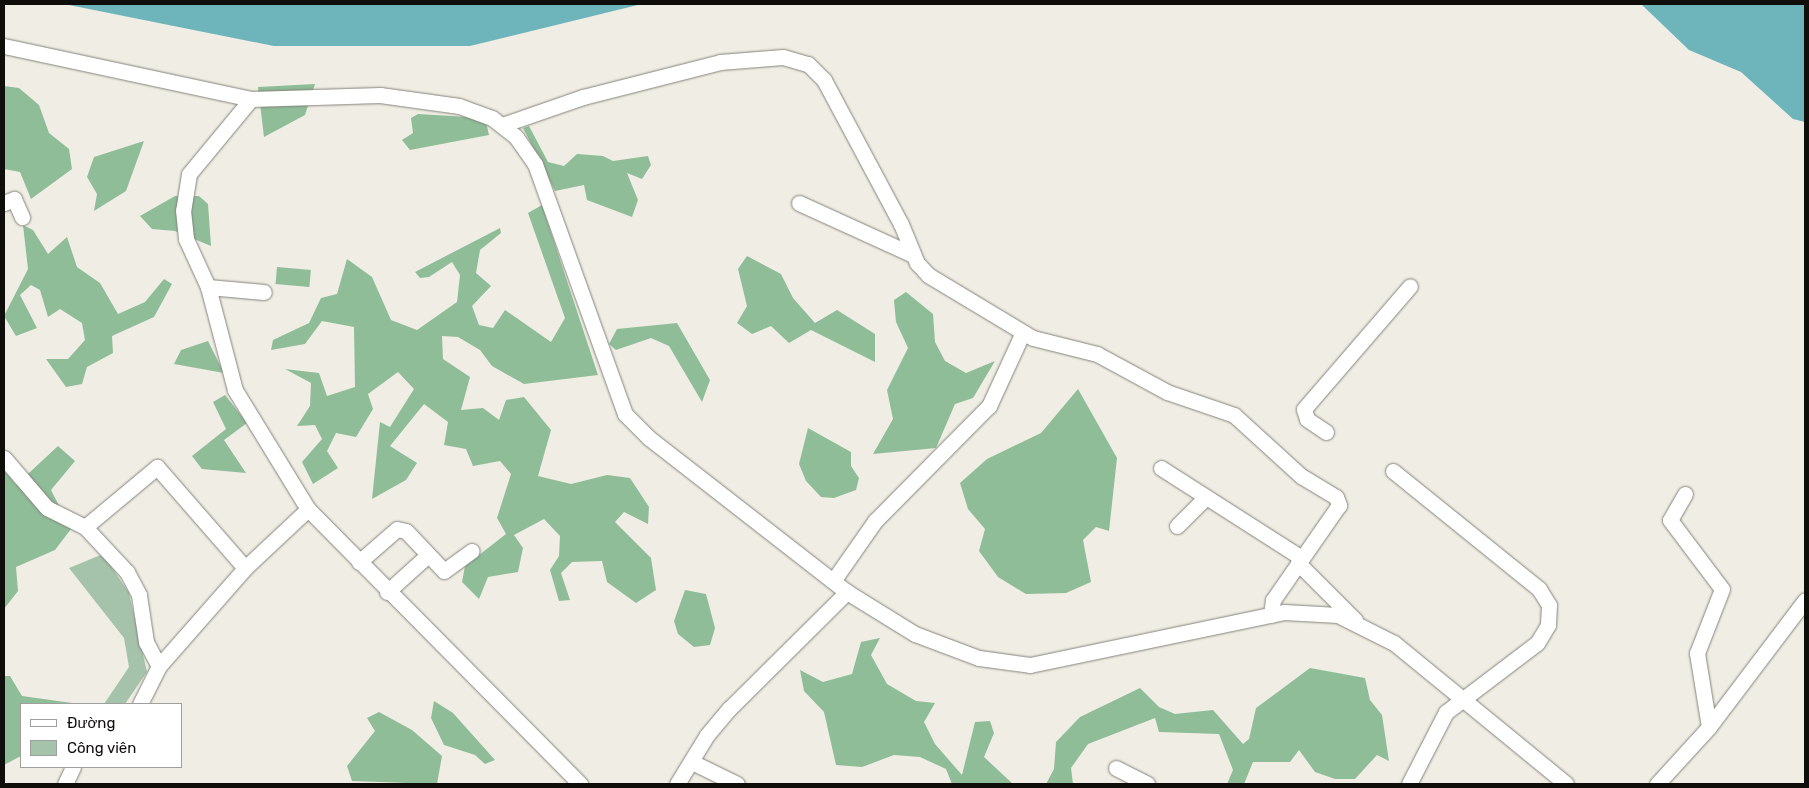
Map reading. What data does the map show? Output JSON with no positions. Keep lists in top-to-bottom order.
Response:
{
  "legend": ["Đường", "Công viên"]
}
